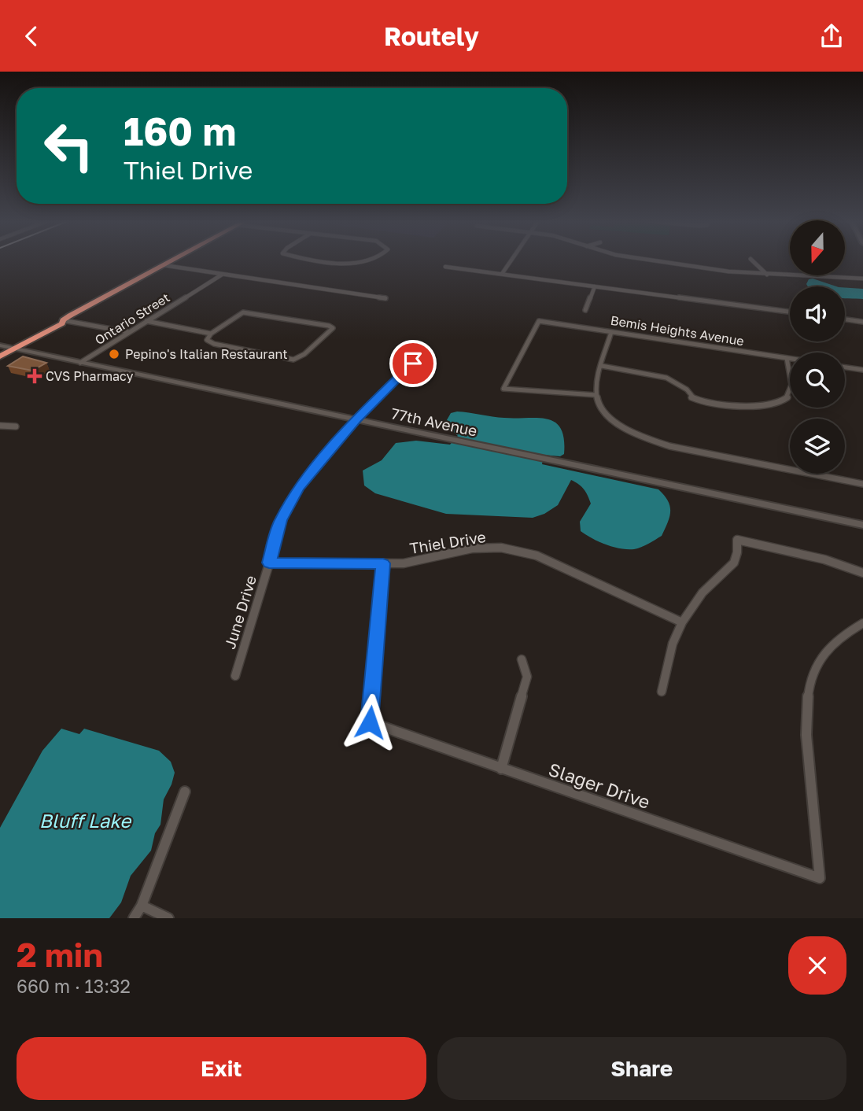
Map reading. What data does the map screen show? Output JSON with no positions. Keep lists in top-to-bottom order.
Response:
{
  "streets": {
    "street": [
      "Ontario Street",
      "Bemis Heights Avenue",
      "77th Avenue",
      "Thiel Drive",
      "June Drive",
      "Slager Drive"
    ]
  },
  "crossings": [
    ["Ontario Street", "77th Avenue"],
    ["77th Avenue", "June Drive"],
    ["Thiel Drive", "June Drive"],
    ["Thiel Drive", "Slager Drive"]
  ],
  "water": ["Bluff Lake"],
  "places": {
    "other": ["Pepino's Italian Restaurant"],
    "health": ["CVS Pharmacy"]
  },
  "north": "bottom",
  "page": {
    "header": "Routely",
    "turn": ["160 m", "Thiel Drive"],
    "heading": ["2 min", "660 m · 13:32"],
    "buttons": ["Exit", "Share"]
  }
}
